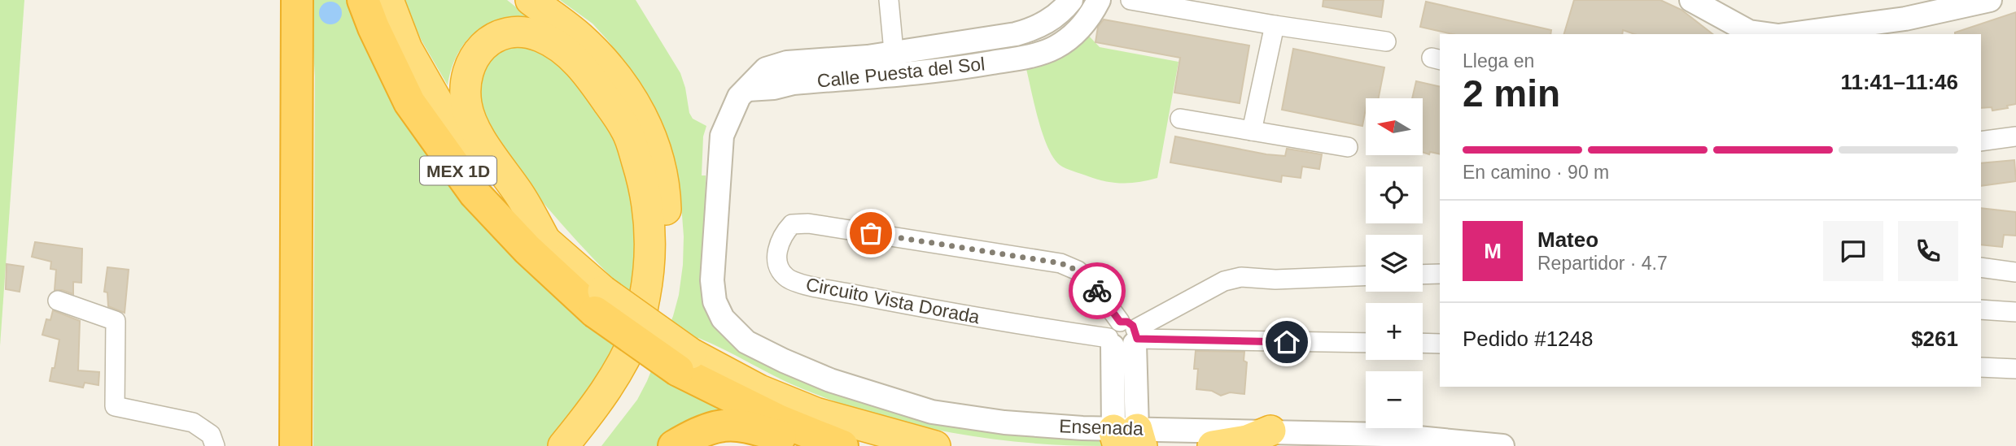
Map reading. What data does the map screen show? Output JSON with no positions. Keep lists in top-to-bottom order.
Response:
{
  "streets": {
    "highway": ["MEX 1D"],
    "street": ["Calle Puesta del Sol", "Circuito Vista Dorada", "Ensenada"]
  },
  "crossings": [
    ["Calle Puesta del Sol", "Ensenada"]
  ],
  "north": "left",
  "page": {
    "heading": ["2 min", "Llega en", "11:41–11:46"],
    "panel": [
      "Mateo",
      "Repartidor · 4.7",
      "Pedido #1248",
      "$261"
    ],
    "map_buttons": ["+", "−"],
    "bar": "En camino · 90 m",
    "round": "M"
  }
}
